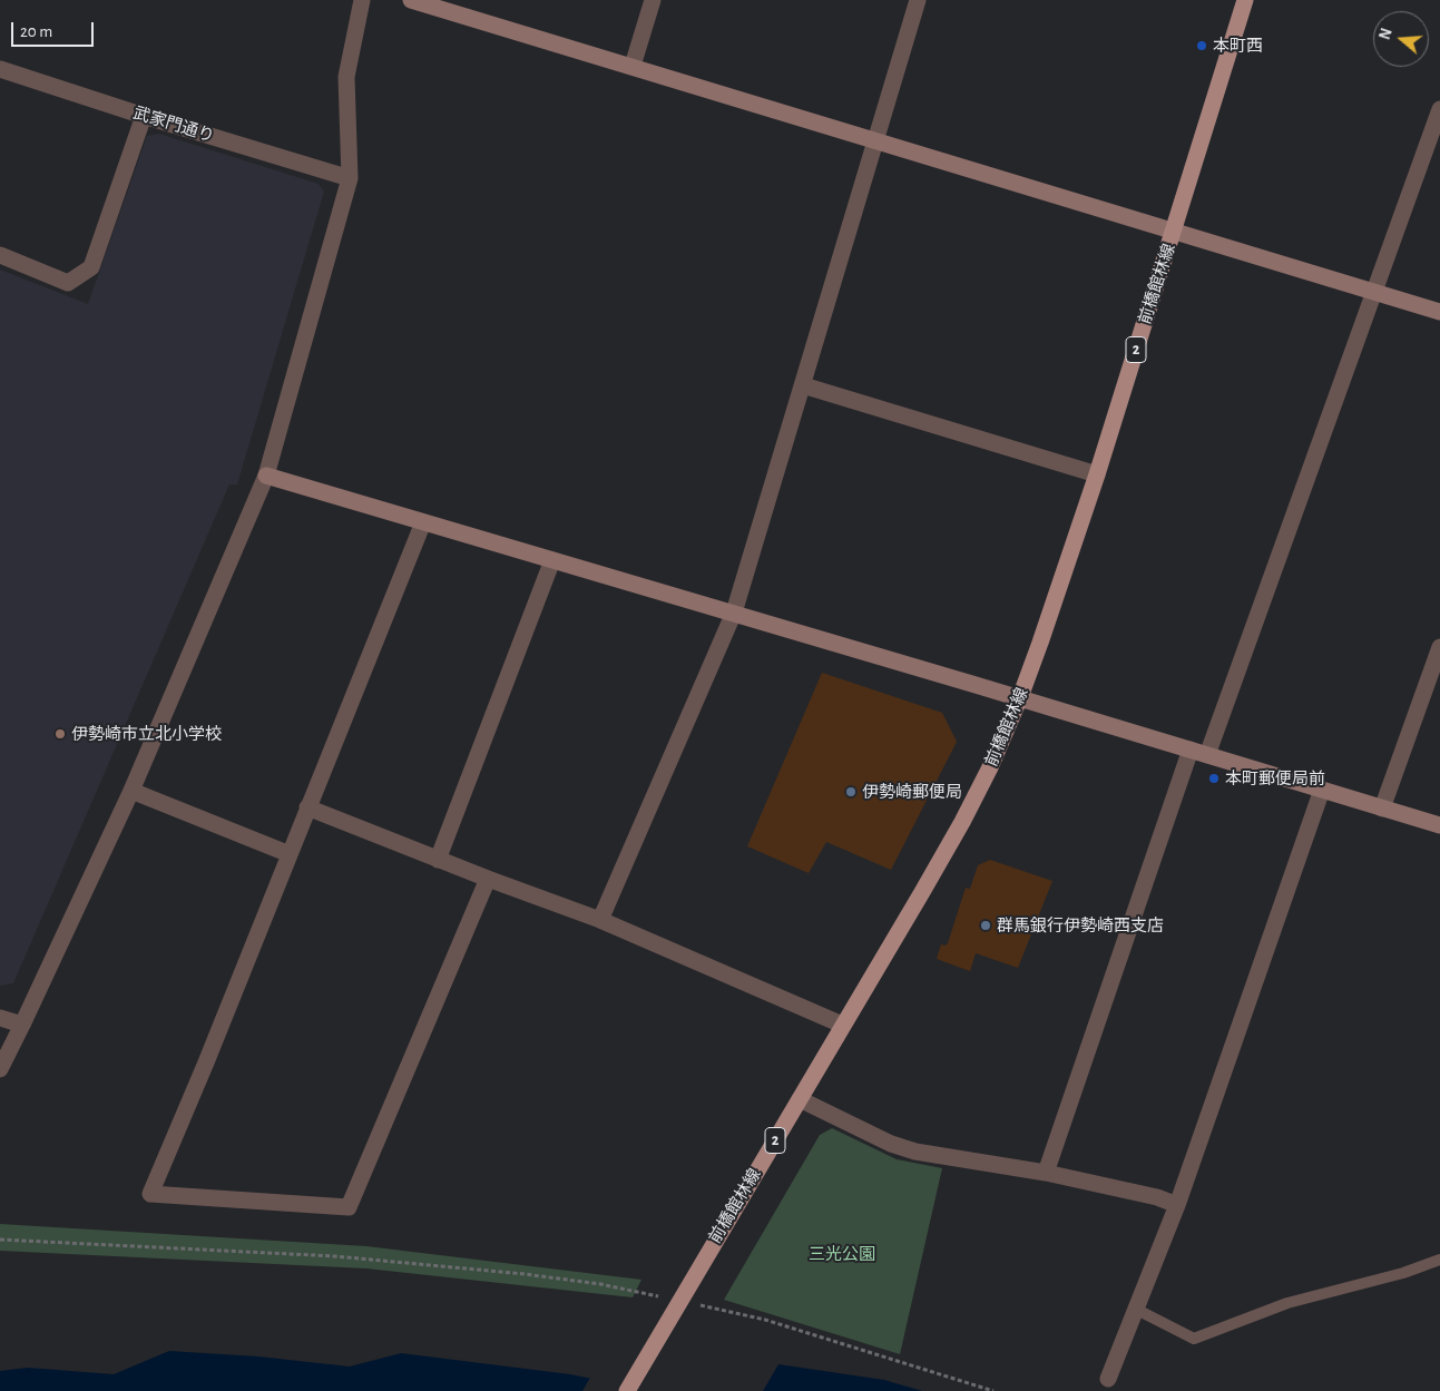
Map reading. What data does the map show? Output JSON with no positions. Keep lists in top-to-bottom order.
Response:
{
  "streets": {
    "main road": ["前橋館林線", "2"],
    "street": ["武家門通り"]
  },
  "parks": ["三光公園"],
  "places": [
    "本町西",
    "伊勢崎市立北小学校",
    "本町郵便局前",
    "伊勢崎郵便局",
    "群馬銀行伊勢崎西支店"
  ],
  "scale_bar": "20 m",
  "north": "left"
}
